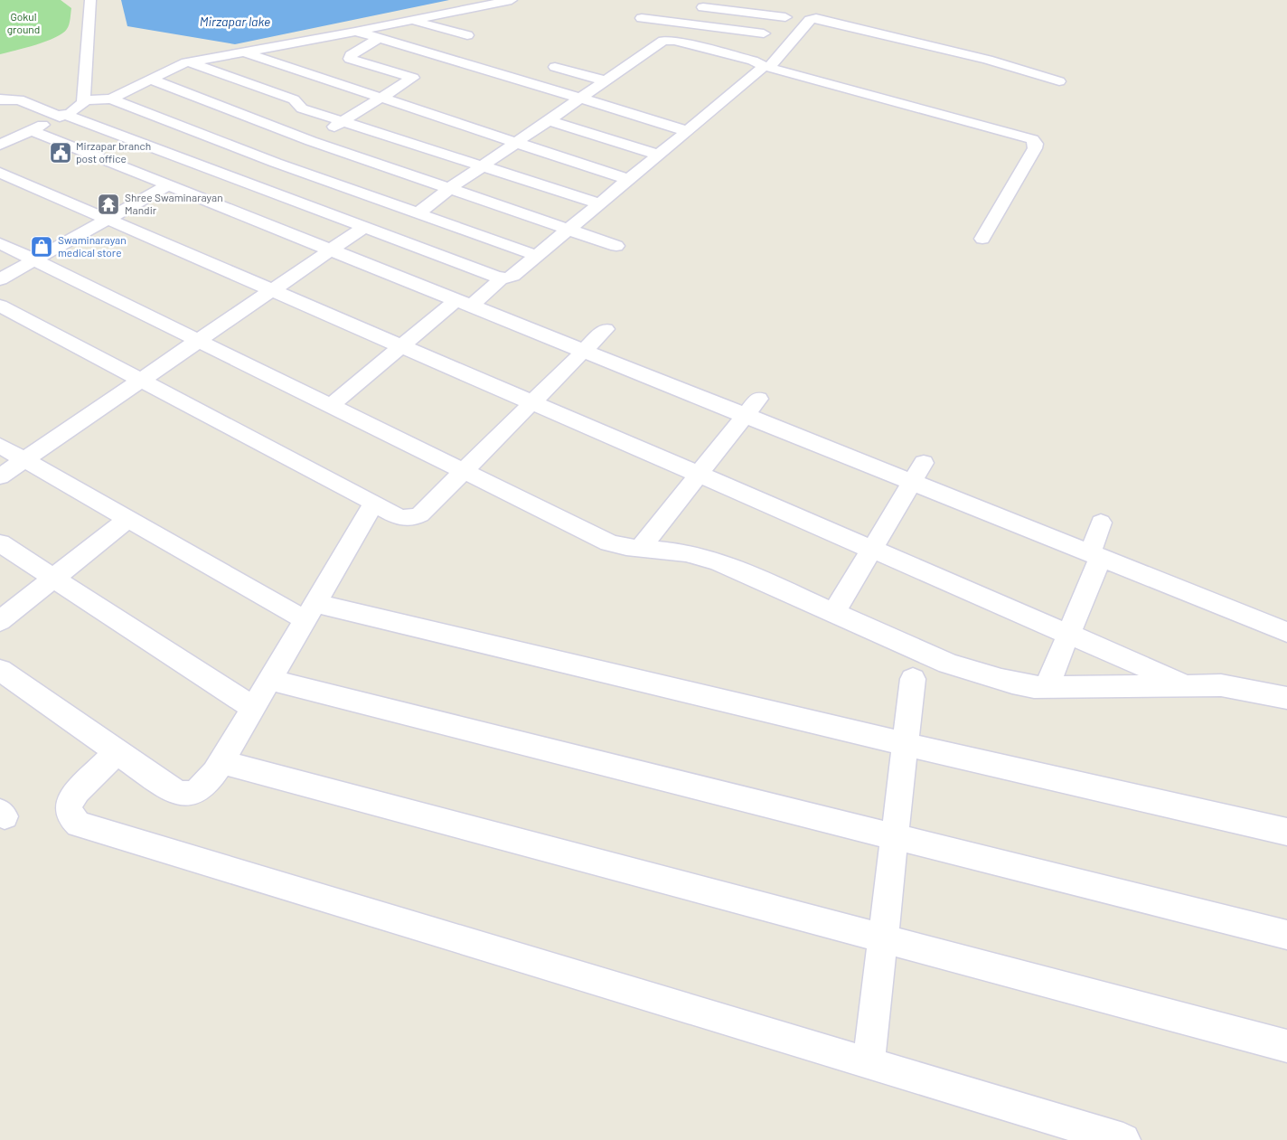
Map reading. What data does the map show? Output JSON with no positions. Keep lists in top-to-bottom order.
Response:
{
  "water": ["Mirzapar lake"],
  "parks": ["Gokul ground"],
  "places": {
    "public building": ["Mirzapar branch post office"],
    "temple": ["Shree Swaminarayan Mandir"],
    "shop": ["Swaminarayan medical store"]
  }
}
